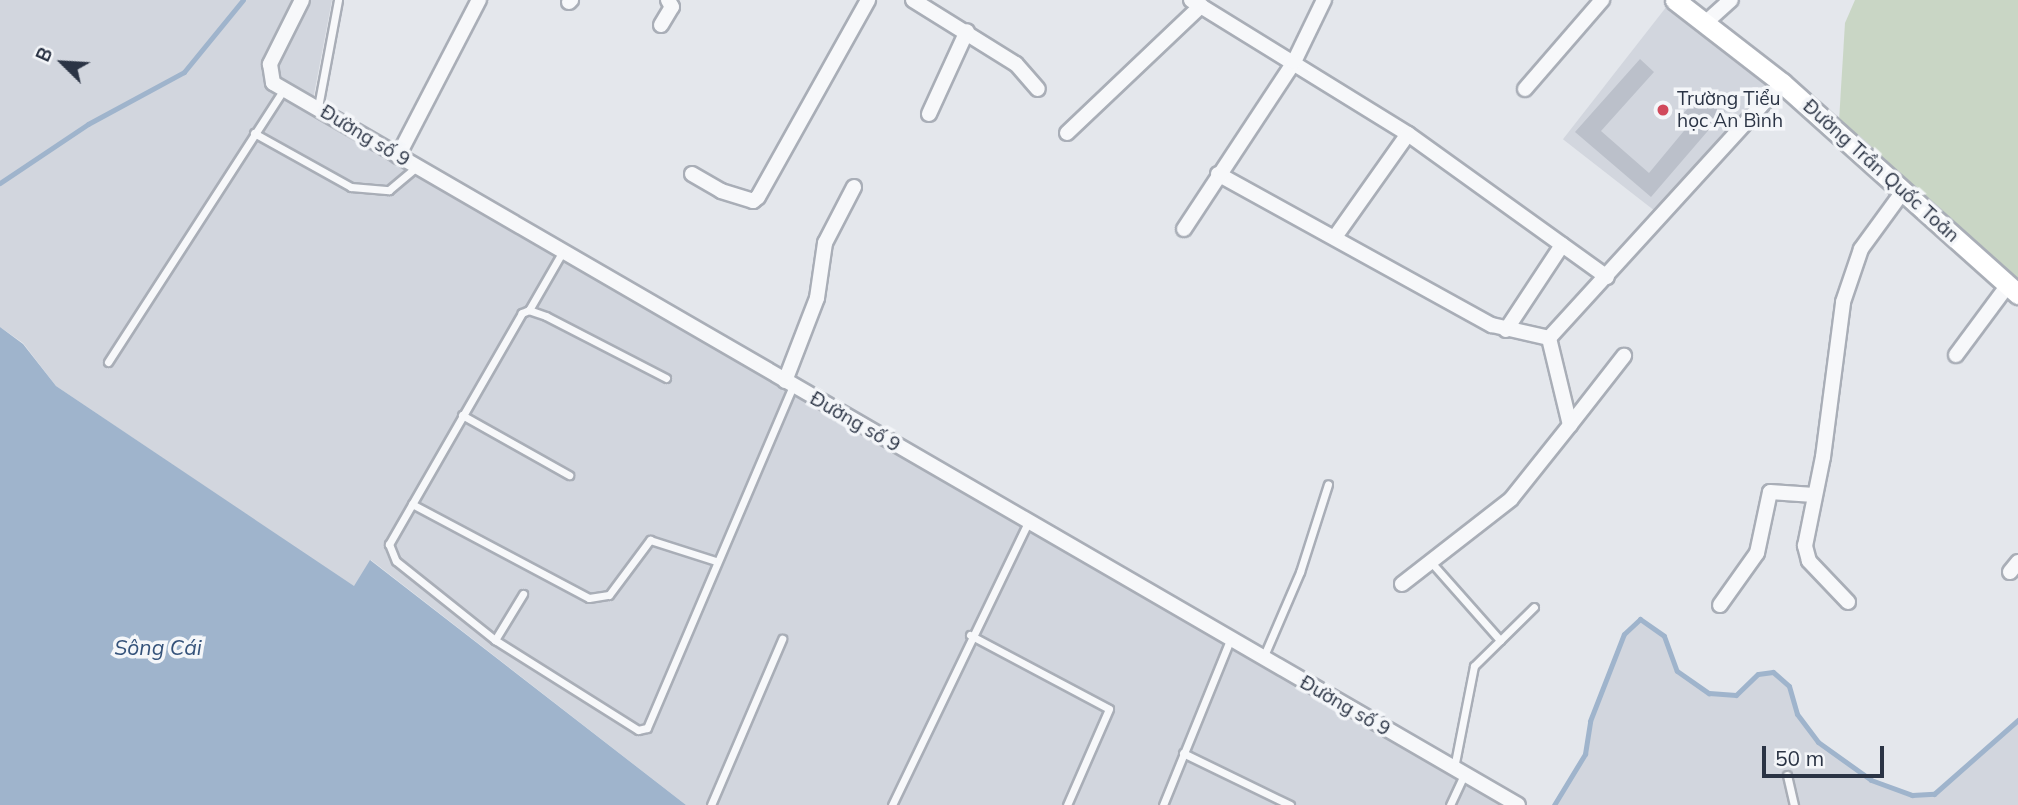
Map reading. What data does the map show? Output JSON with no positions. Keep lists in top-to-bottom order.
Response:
{
  "streets": {
    "main road": ["Đường Trần Quốc Toản"],
    "street": ["Đường số 9"]
  },
  "water": ["Sông Cái"],
  "places": ["Trường Tiểu học An Bình"],
  "scale_bar": "50 m",
  "north": "top left"
}
